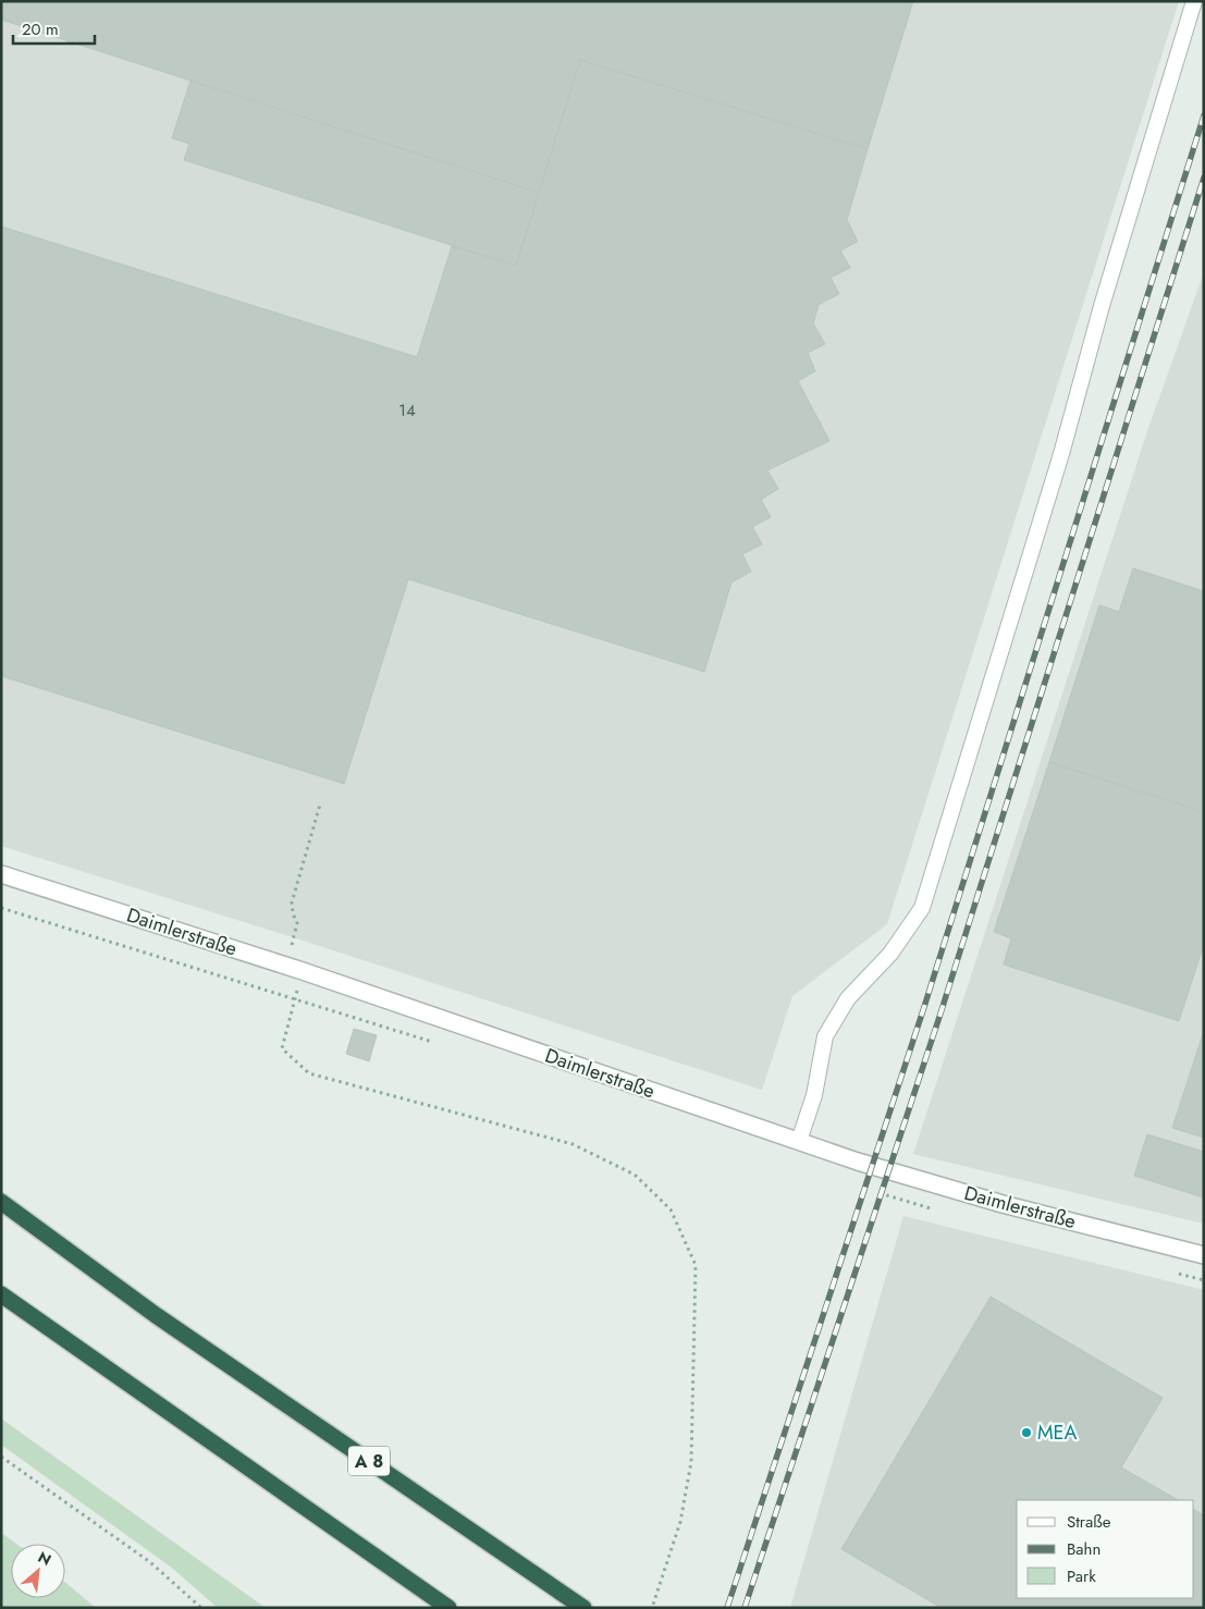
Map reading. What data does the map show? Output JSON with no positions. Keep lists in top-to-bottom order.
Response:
{
  "streets": {
    "highway": ["A 8"],
    "street": ["Daimlerstraße"]
  },
  "places": ["MEA"],
  "house_numbers": ["14"],
  "legend": ["Straße", "Bahn", "Park"],
  "scale_bar": "20 m",
  "north": "top right"
}
